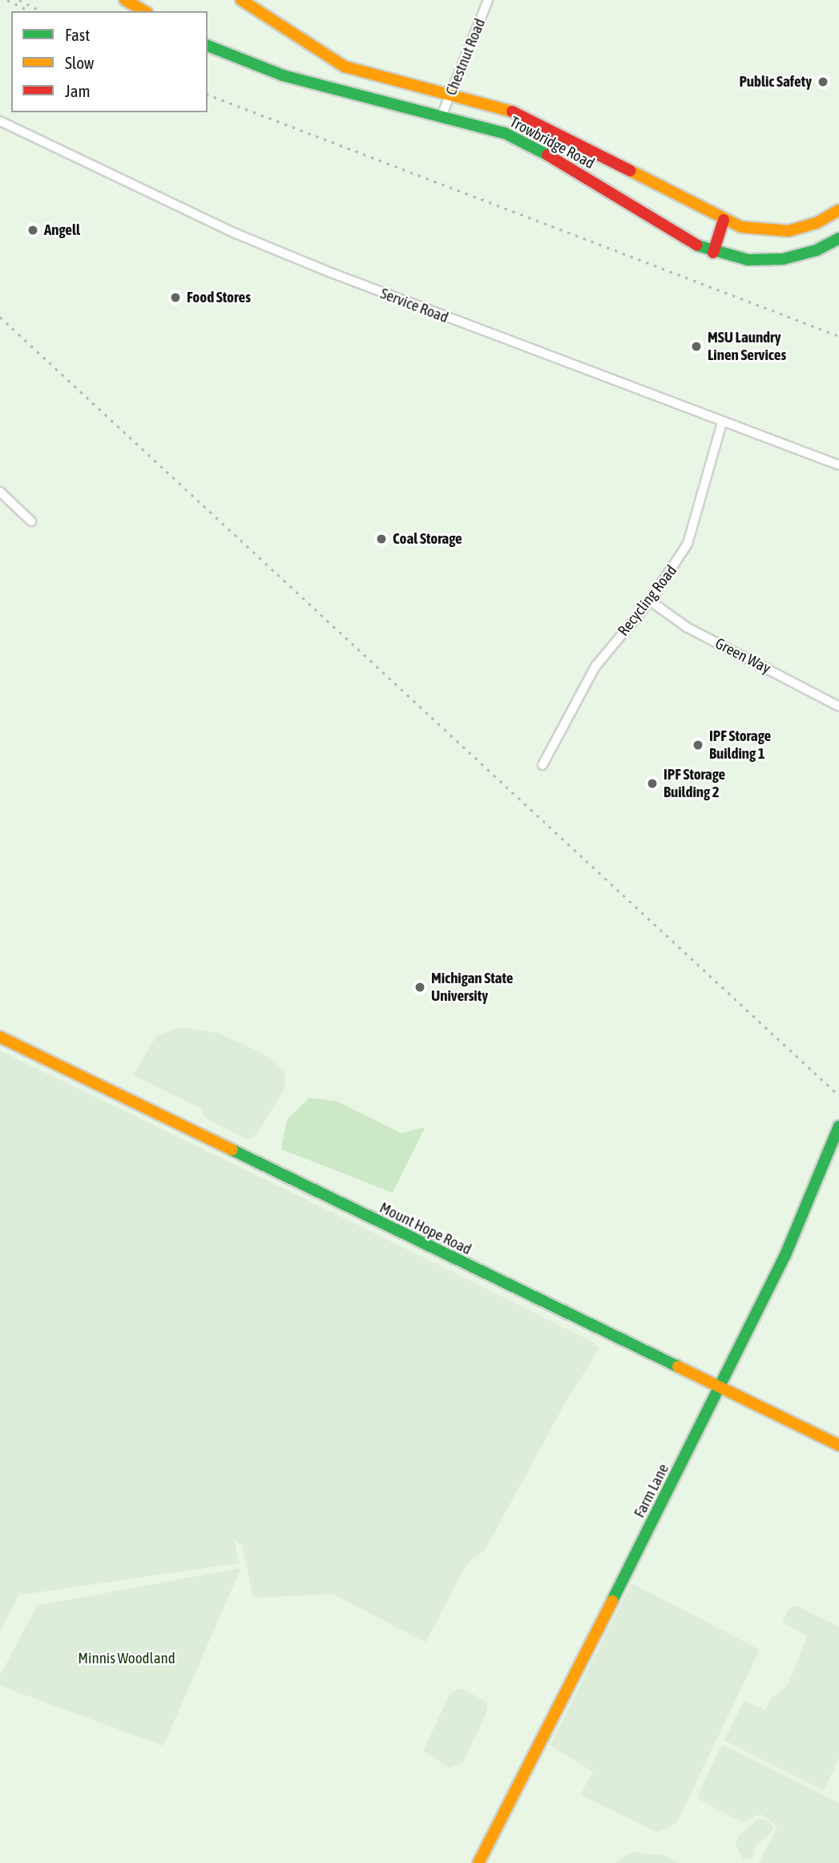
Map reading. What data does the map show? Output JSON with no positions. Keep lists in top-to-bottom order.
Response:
{
  "streets": {
    "street": [
      "Chestnut Road",
      "Trowbridge Road",
      "Service Road",
      "Recycling Road",
      "Green Way",
      "Mount Hope Road",
      "Farm Lane"
    ]
  },
  "crossings": [
    ["Chestnut Road", "Trowbridge Road"],
    ["Service Road", "Recycling Road"],
    ["Recycling Road", "Green Way"],
    ["Mount Hope Road", "Farm Lane"]
  ],
  "parks": ["Minnis Woodland"],
  "places": [
    "Public Safety",
    "Angell",
    "Food Stores",
    "MSU Laundry Linen Services",
    "Coal Storage",
    "IPF Storage Building 1",
    "IPF Storage Building 2",
    "Michigan State University"
  ],
  "legend": ["Fast", "Slow", "Jam"]
}
